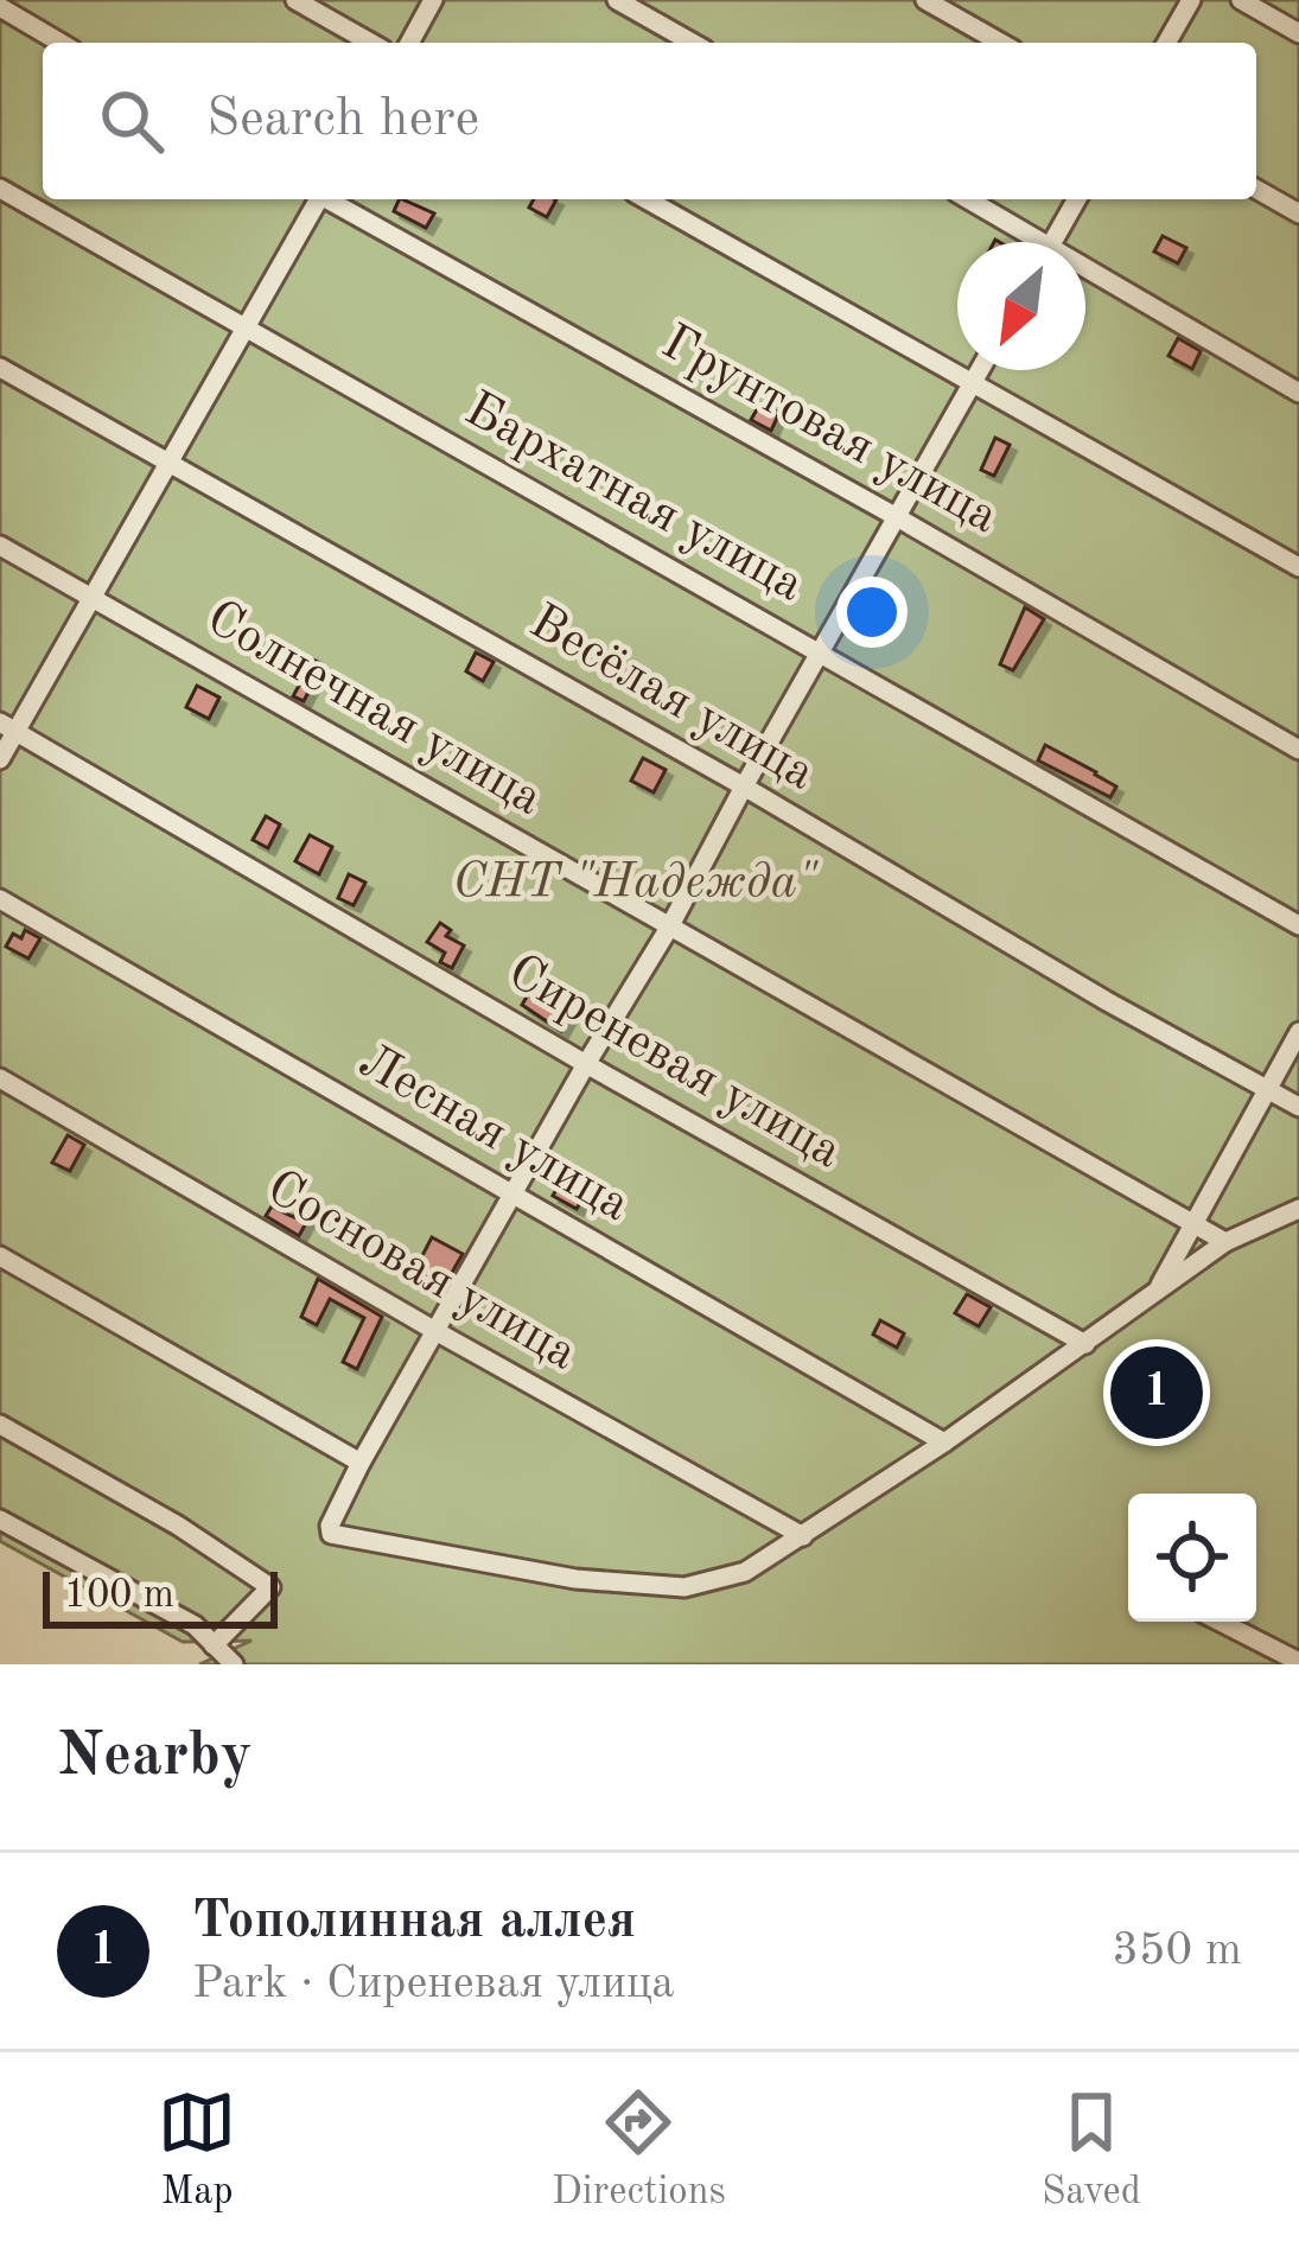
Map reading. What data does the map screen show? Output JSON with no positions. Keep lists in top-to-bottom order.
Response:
{
  "streets": {
    "street": [
      "Грунтовая улица",
      "Бархатная улица",
      "Весёлая улица",
      "Солнечная улица",
      "Сиреневая улица",
      "Лесная улица",
      "Сосновая улица"
    ]
  },
  "parks": ["СНТ \"Надежда\""],
  "scale_bar": "100 m",
  "north": "bottom left",
  "page": {
    "search": "Search here",
    "pins": "1",
    "scale": "100 m",
    "heading": "Nearby",
    "list": [
      {
        "mark": "1",
        "name": "Тополинная аллея",
        "note": "Park · Сиреневая улица",
        "value": "350 m"
      }
    ],
    "nav": ["Map", "Directions", "Saved"]
  }
}
